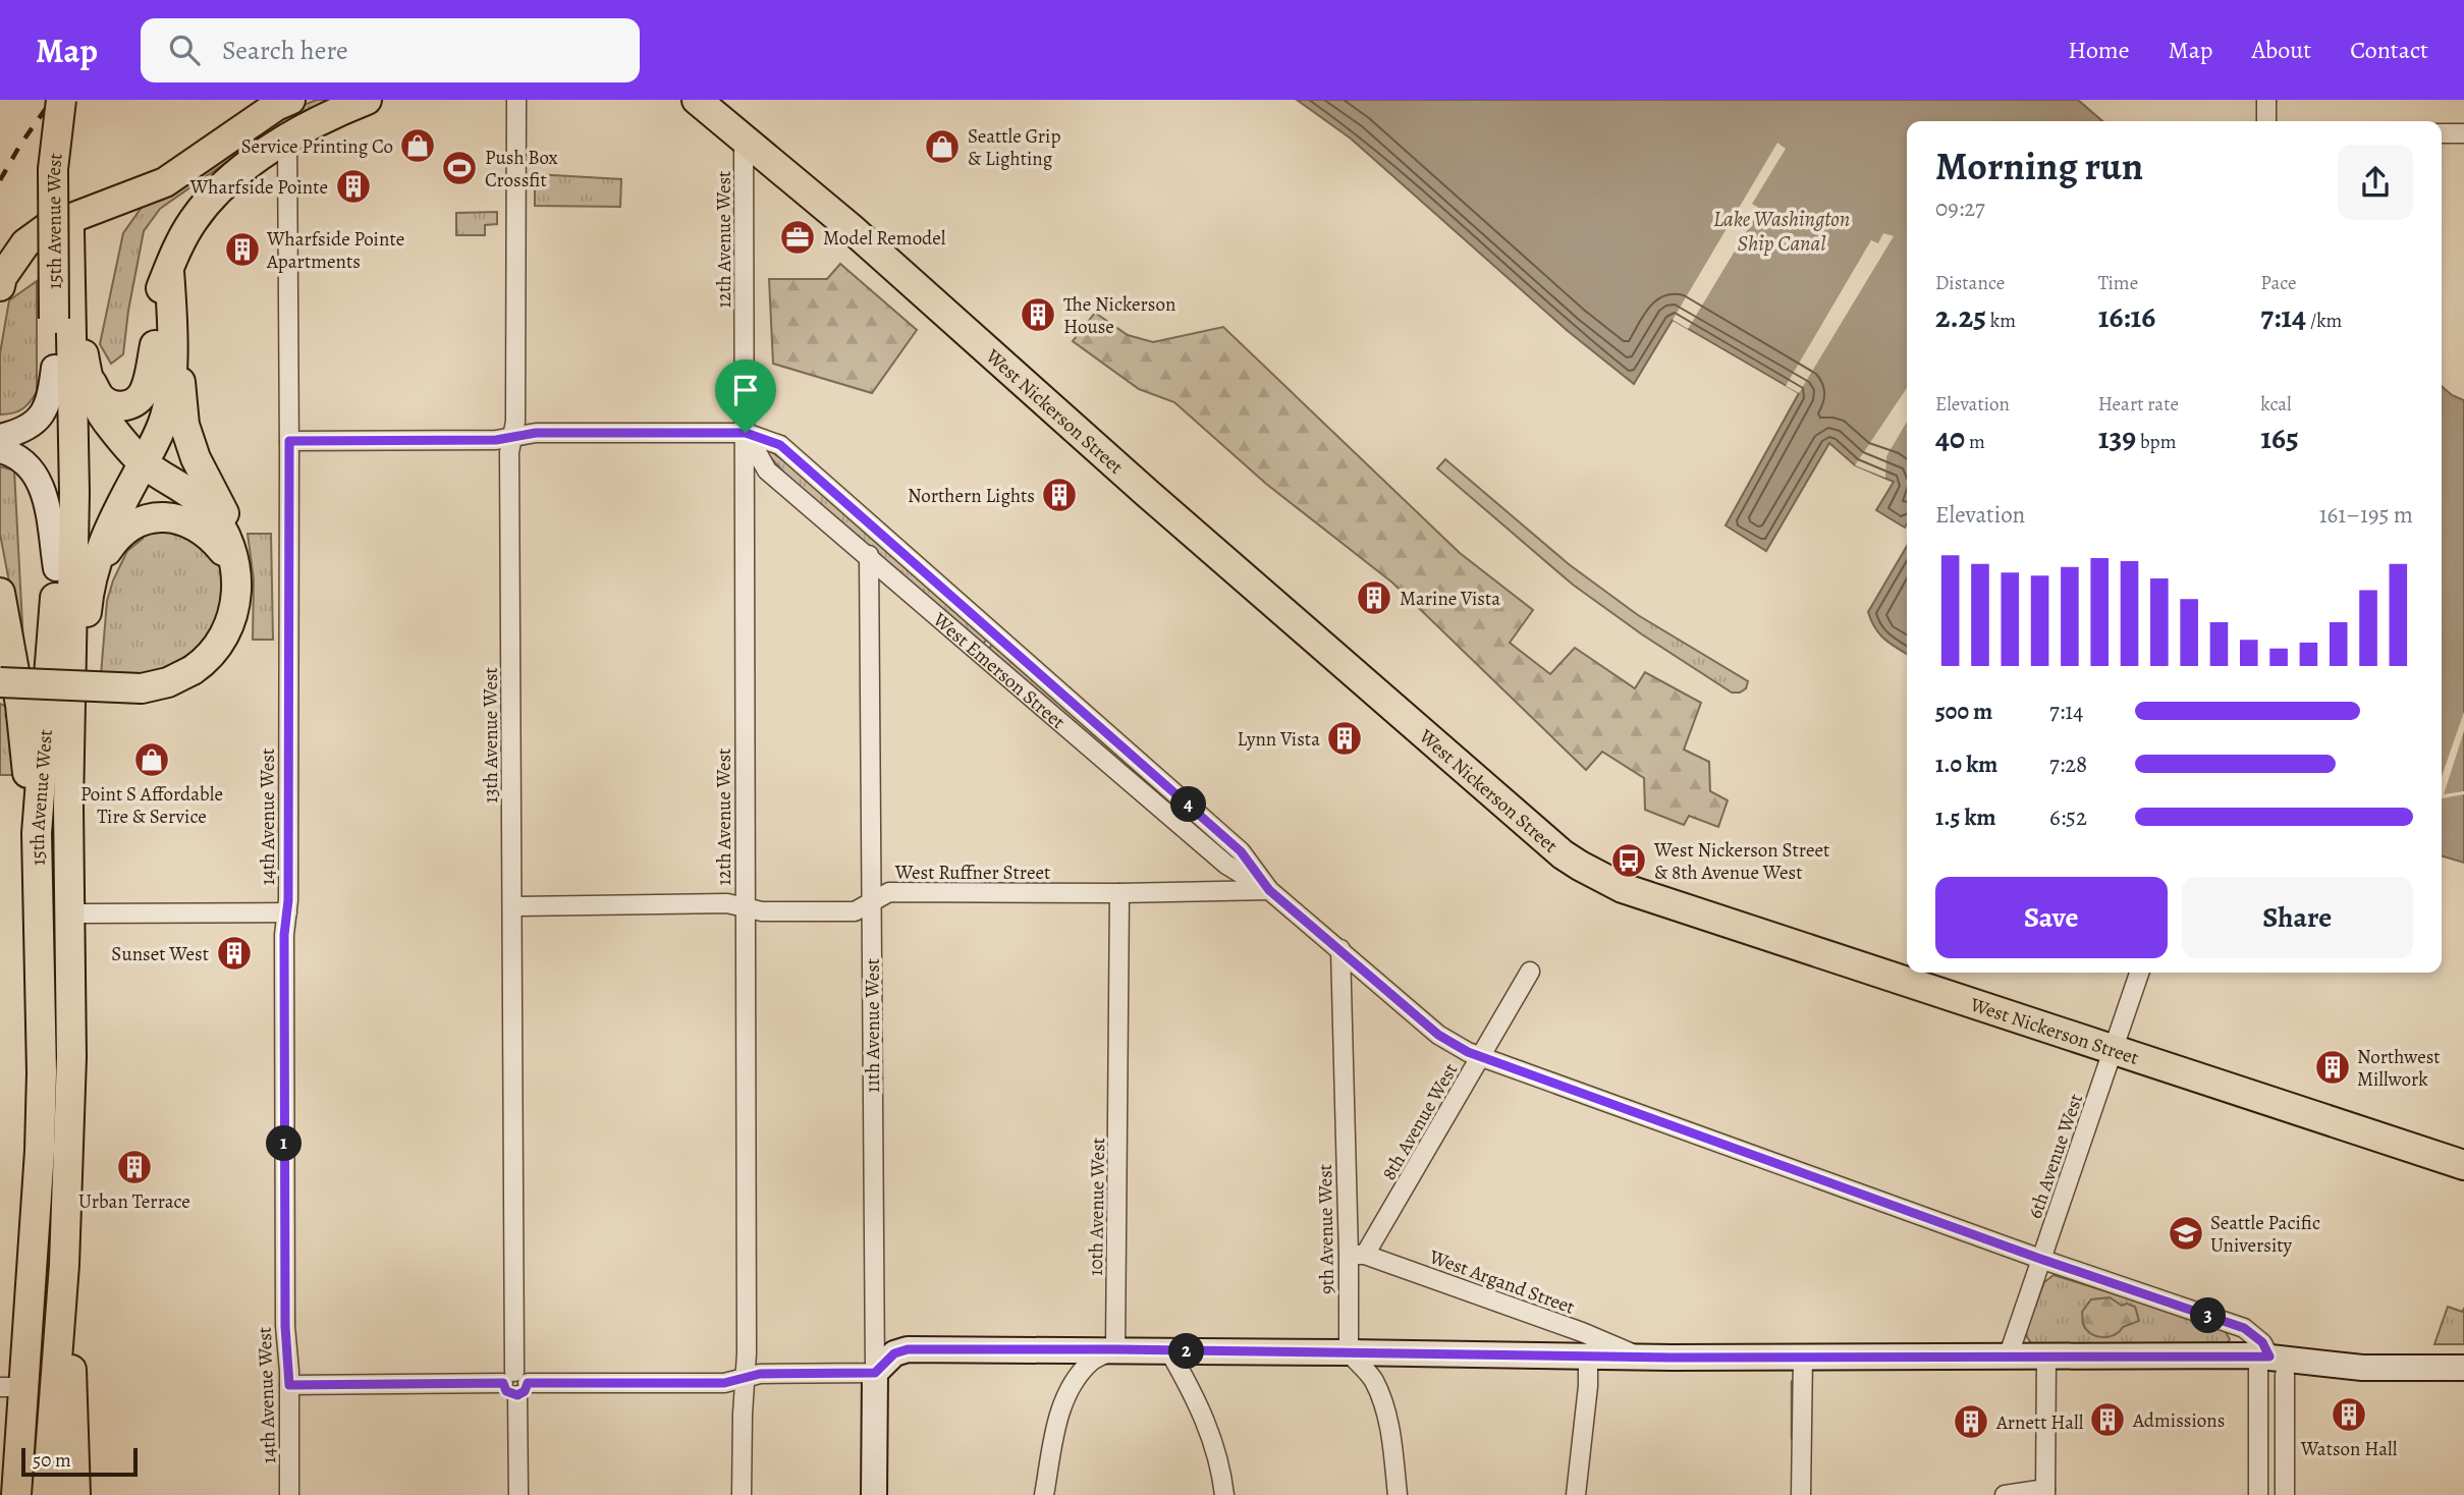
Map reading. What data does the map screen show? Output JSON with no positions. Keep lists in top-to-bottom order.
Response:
{
  "streets": {
    "main road": ["15th Avenue West", "West Nickerson Street"],
    "street": [
      "12th Avenue West",
      "West Emerson Street",
      "13th Avenue West",
      "14th Avenue West",
      "West Ruffner Street",
      "11th Avenue West",
      "8th Avenue West",
      "6th Avenue West",
      "10th Avenue West",
      "9th Avenue West",
      "West Argand Street"
    ]
  },
  "crossings": [
    ["12th Avenue West", "West Nickerson Street"],
    ["12th Avenue West", "West Emerson Street"],
    ["12th Avenue West", "West Ruffner Street"],
    ["West Nickerson Street", "6th Avenue West"],
    ["West Emerson Street", "13th Avenue West"],
    ["West Emerson Street", "14th Avenue West"],
    ["West Emerson Street", "West Ruffner Street"],
    ["West Emerson Street", "11th Avenue West"],
    ["West Emerson Street", "8th Avenue West"],
    ["West Emerson Street", "6th Avenue West"],
    ["West Emerson Street", "9th Avenue West"],
    ["13th Avenue West", "West Ruffner Street"],
    ["West Ruffner Street", "11th Avenue West"],
    ["West Ruffner Street", "10th Avenue West"],
    ["8th Avenue West", "9th Avenue West"],
    ["8th Avenue West", "West Argand Street"],
    ["9th Avenue West", "West Argand Street"]
  ],
  "water": ["Lake Washington Ship Canal"],
  "places": {
    "shop": ["Service Printing Co", "Seattle Grip & Lighting", "Point S Affordable Tire & Service"],
    "sports": ["Push Box Crossfit"],
    "building": [
      "Wharfside Pointe",
      "Wharfside Pointe Apartments",
      "The Nickerson House",
      "Northern Lights",
      "Marine Vista",
      "Lynn Vista",
      "Sunset West",
      "Northwest Millwork",
      "Urban Terrace",
      "Watson Hall",
      "Admissions",
      "Arnett Hall"
    ],
    "office": ["Model Remodel"],
    "bus stop": ["West Nickerson Street & 8th Avenue West"],
    "school or university": ["Seattle Pacific University"]
  },
  "scale_bar": "50 m",
  "page": {
    "header": "Map",
    "search": "Search here",
    "nav": [
      "Home",
      "Map",
      "About",
      "Contact"
    ],
    "heading": ["Morning run", "09:27"],
    "stats": [
      ["Distance", "2.25 km"],
      ["Time", "16:16"],
      ["Pace", "7:14 /km"],
      ["Elevation", "40 m"],
      ["Heart rate", "139 bpm"],
      ["kcal", "165"]
    ],
    "chart": ["Elevation", "161–195 m"],
    "list": [
      {
        "name": "500 m",
        "note": "7:14"
      },
      {
        "name": "1.0 km",
        "note": "7:28"
      },
      {
        "name": "1.5 km",
        "note": "6:52"
      }
    ],
    "pins": [
      "4",
      "1",
      "3",
      "2"
    ],
    "buttons": ["Save", "Share"],
    "scale": "50 m"
  }
}
